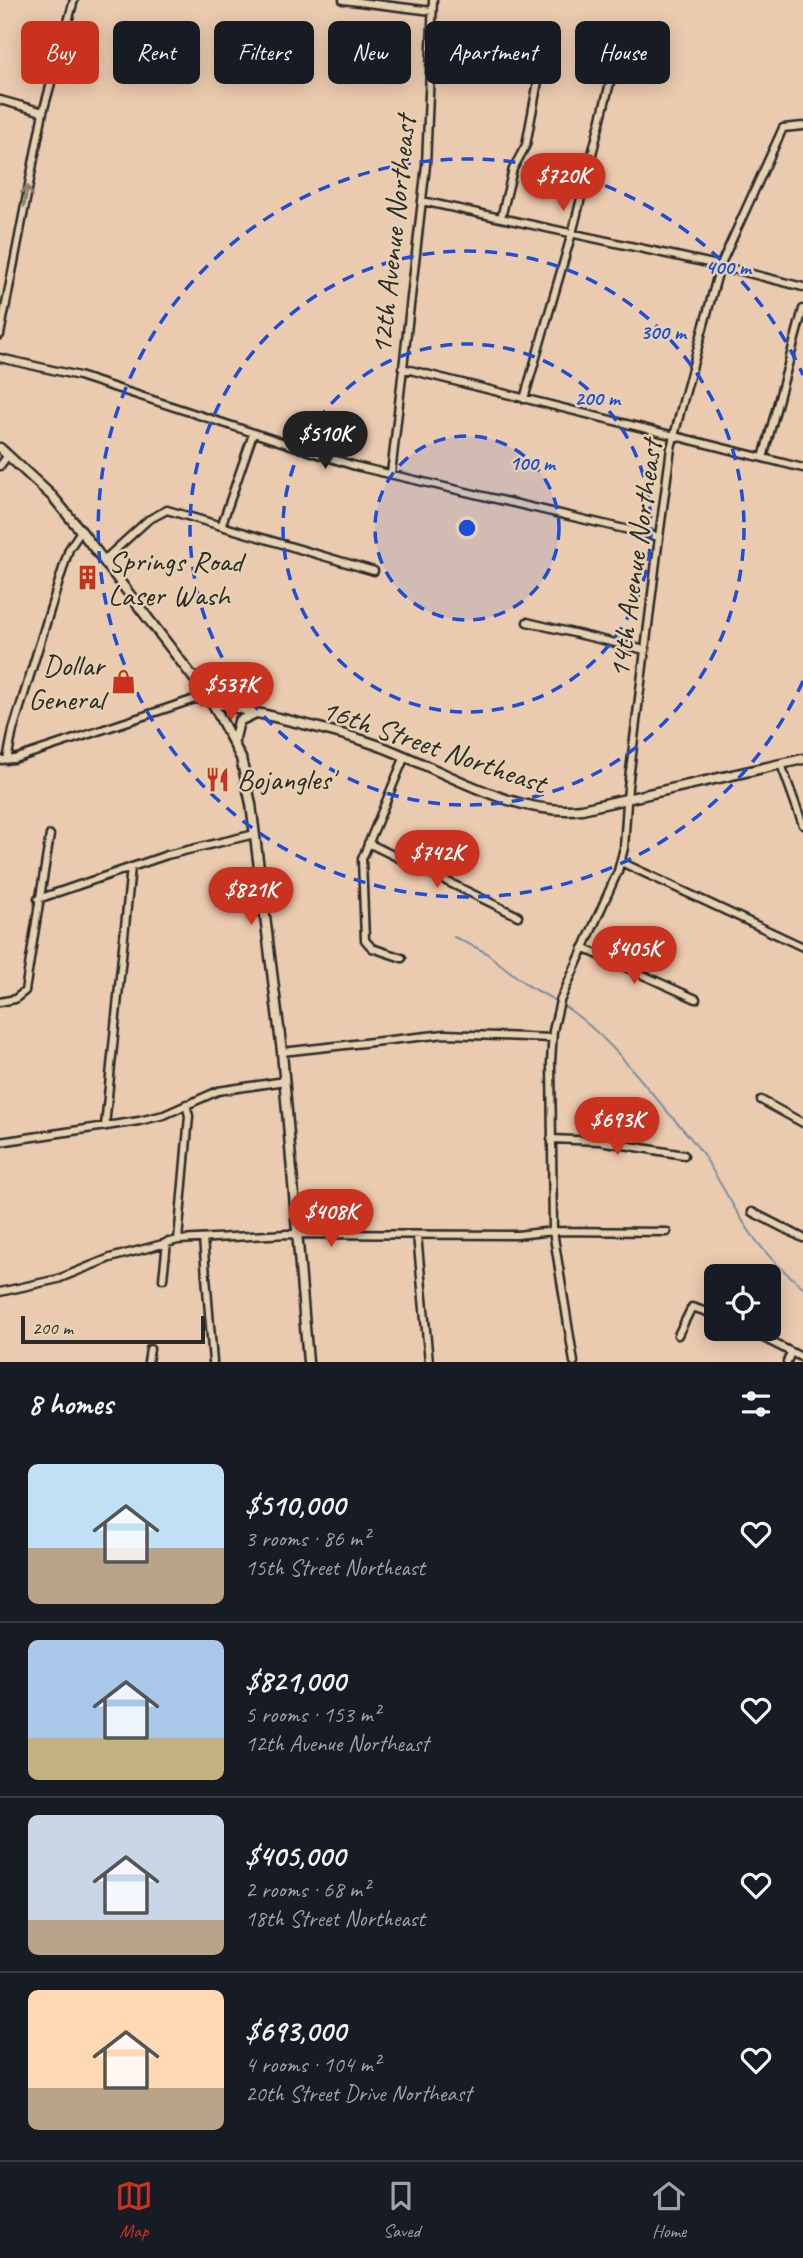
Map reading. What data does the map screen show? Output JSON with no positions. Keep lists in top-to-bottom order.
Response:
{
  "streets": {
    "main road": ["16th Street Northeast"],
    "street": ["12th Avenue Northeast", "14th Avenue Northeast"]
  },
  "crossings": [
    ["14th Avenue Northeast", "16th Street Northeast"]
  ],
  "places": {
    "building": ["Springs Road Laser Wash"],
    "shop": ["Dollar General"],
    "restaurant": ["Bojangles'"]
  },
  "scale_bar": "200 m",
  "page": {
    "chip": [
      "Buy",
      "Rent",
      "Filters",
      "New",
      "Apartment",
      "House"
    ],
    "price": [
      "$720K",
      "$510K",
      "$537K",
      "$742K",
      "$821K",
      "$405K",
      "$693K",
      "$408K"
    ],
    "scale": "200 m",
    "heading": "8 homes",
    "list": [
      {
        "name": "$510,000",
        "note": "3 rooms · 86 m² · 15th Street Northeast"
      },
      {
        "name": "$821,000",
        "note": "5 rooms · 153 m² · 12th Avenue Northeast"
      },
      {
        "name": "$405,000",
        "note": "2 rooms · 68 m² · 18th Street Northeast"
      },
      {
        "name": "$693,000",
        "note": "4 rooms · 104 m² · 20th Street Drive Northeast"
      }
    ],
    "tabs": ["Map", "Saved", "Home"]
  },
  "rings": [
    "400 m",
    "300 m",
    "200 m",
    "100 m"
  ]
}
